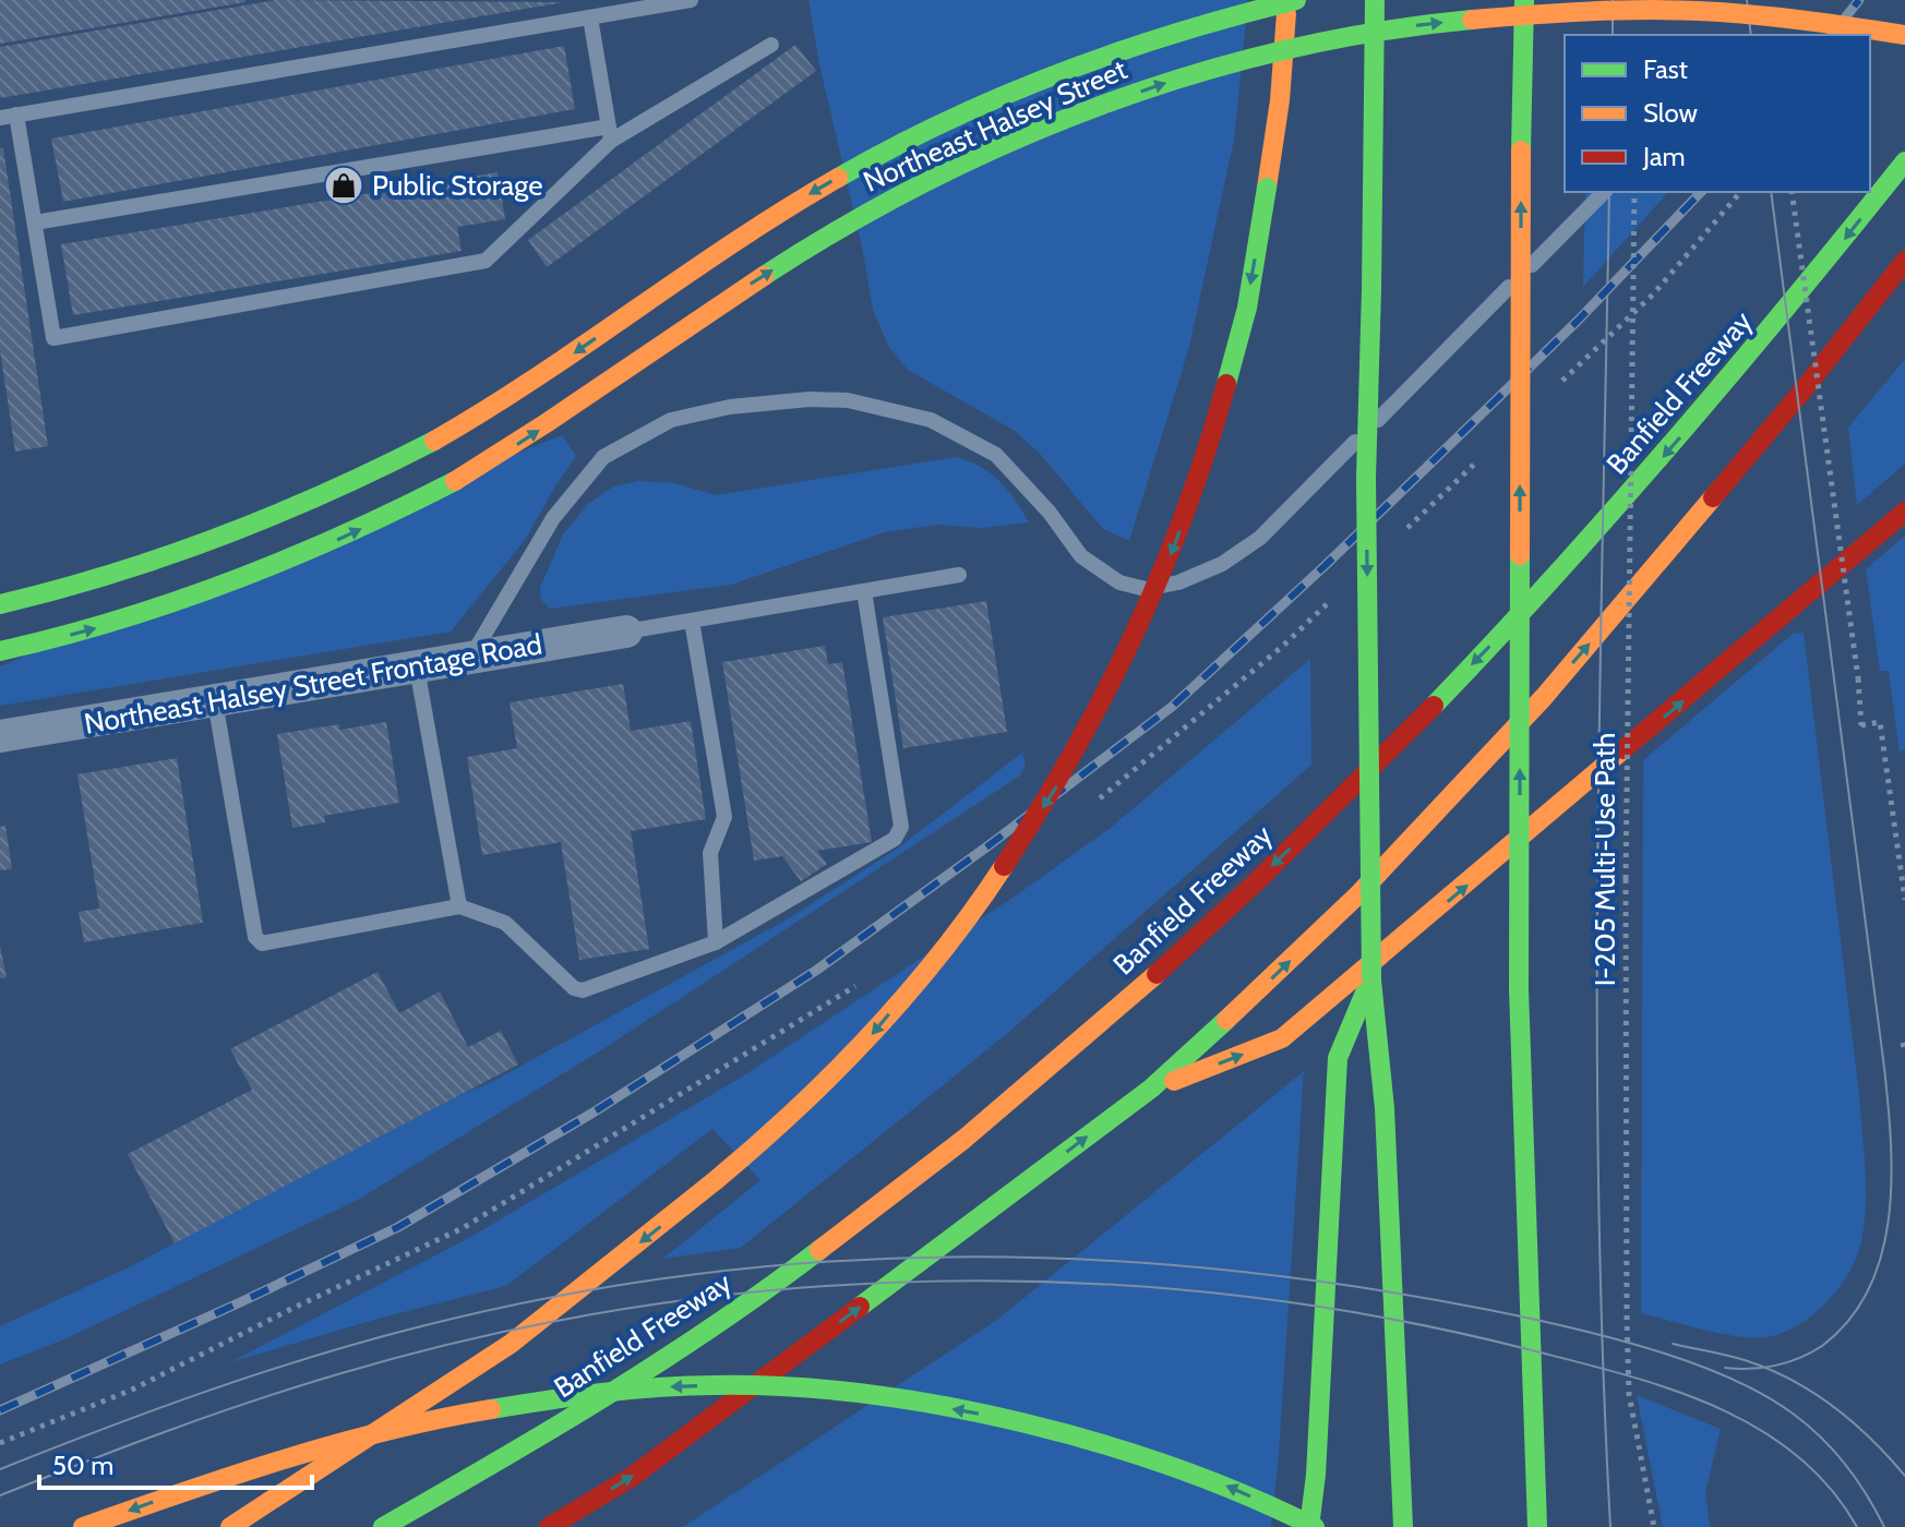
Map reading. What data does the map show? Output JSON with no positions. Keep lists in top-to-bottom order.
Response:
{
  "streets": {
    "main road": ["Northeast Halsey Street", "Banfield Freeway"],
    "street": ["Northeast Halsey Street Frontage Road"],
    "path": ["I-205 Multi-Use Path"]
  },
  "places": {
    "shop": ["Public Storage"]
  },
  "legend": ["Fast", "Slow", "Jam"],
  "scale_bar": "50 m"
}
